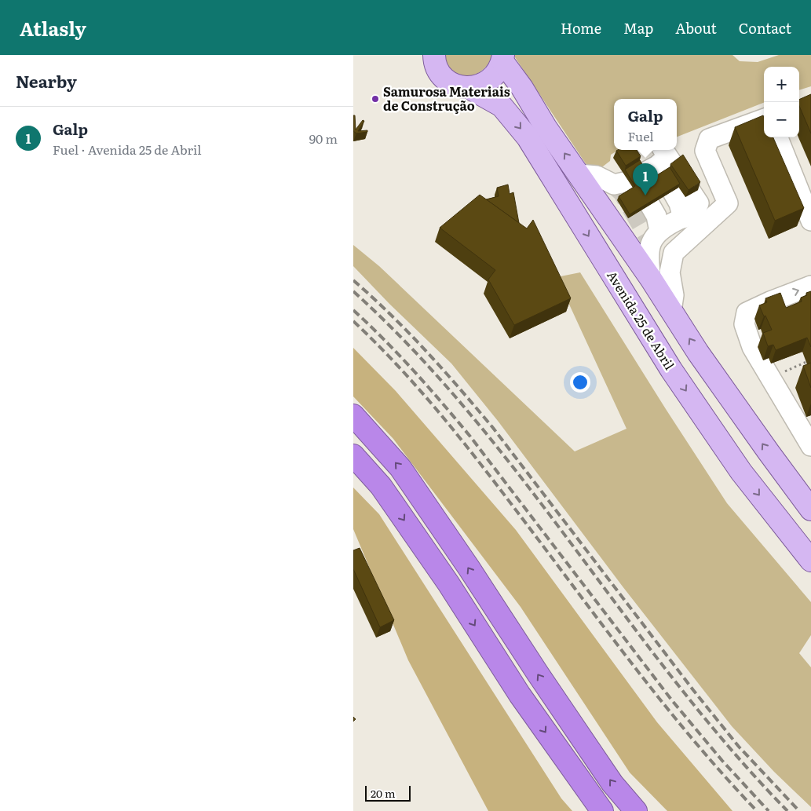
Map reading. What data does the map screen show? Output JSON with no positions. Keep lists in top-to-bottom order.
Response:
{
  "streets": {
    "main road": ["Avenida 25 de Abril"]
  },
  "places": ["Samurosa Materiais de Construção"],
  "scale_bar": "20 m",
  "page": {
    "header": "Atlasly",
    "nav": [
      "Home",
      "Map",
      "About",
      "Contact"
    ],
    "heading": "Nearby",
    "map_buttons": ["+", "−"],
    "popup": ["Galp", "Fuel"],
    "list": [
      {
        "mark": "1",
        "name": "Galp",
        "note": "Fuel · Avenida 25 de Abril",
        "value": "90 m"
      }
    ],
    "pins": "1",
    "scale": "20 m"
  }
}
